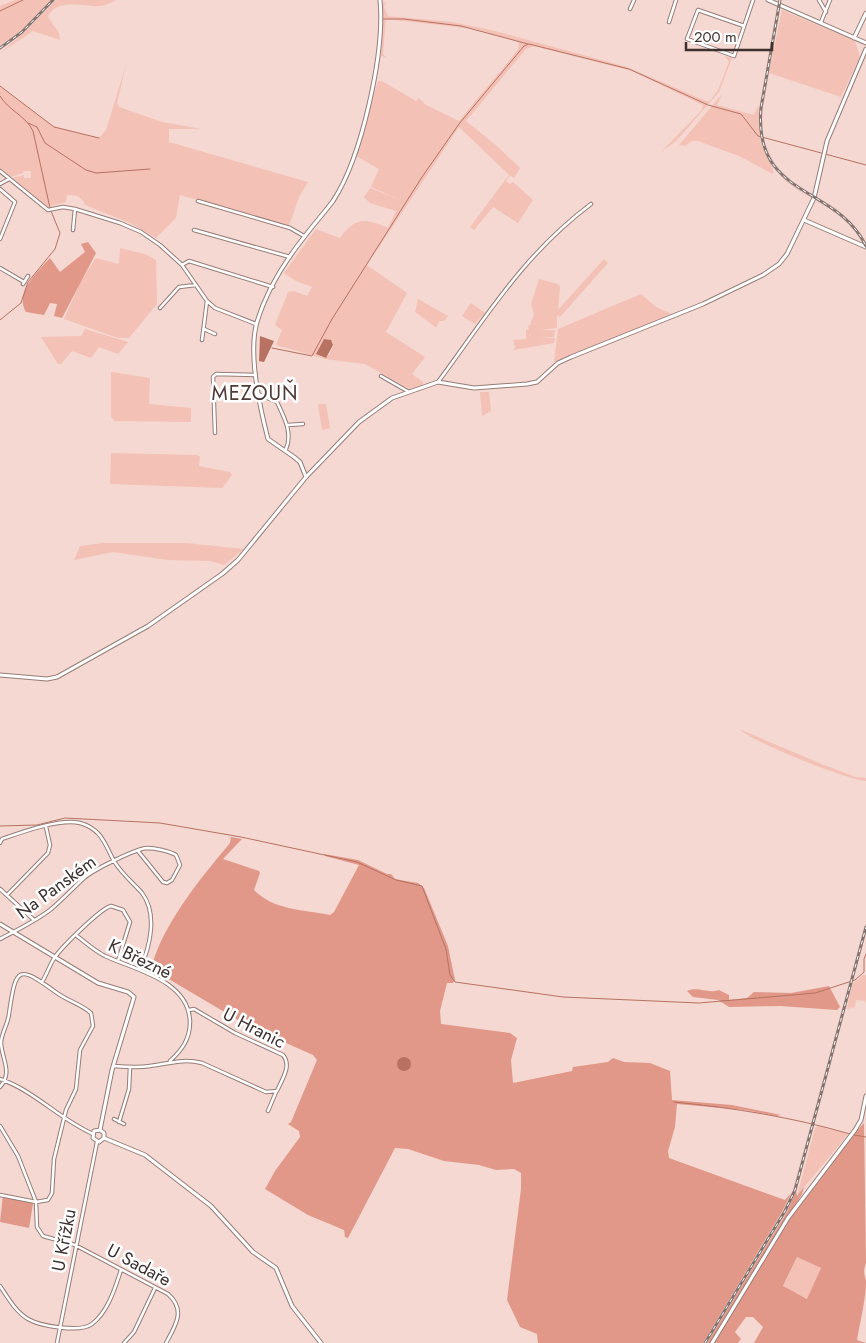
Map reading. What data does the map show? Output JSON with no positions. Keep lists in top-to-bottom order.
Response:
{
  "streets": {
    "street": [
      "Na Panském",
      "K Březné",
      "U Hranic",
      "U Křížku",
      "U Sadaře"
    ]
  },
  "crossings": [
    ["K Březné", "U Hranic"],
    ["U Křížku", "U Sadaře"]
  ],
  "districts": ["MEZOUŇ"],
  "scale_bar": "200 m"
}
